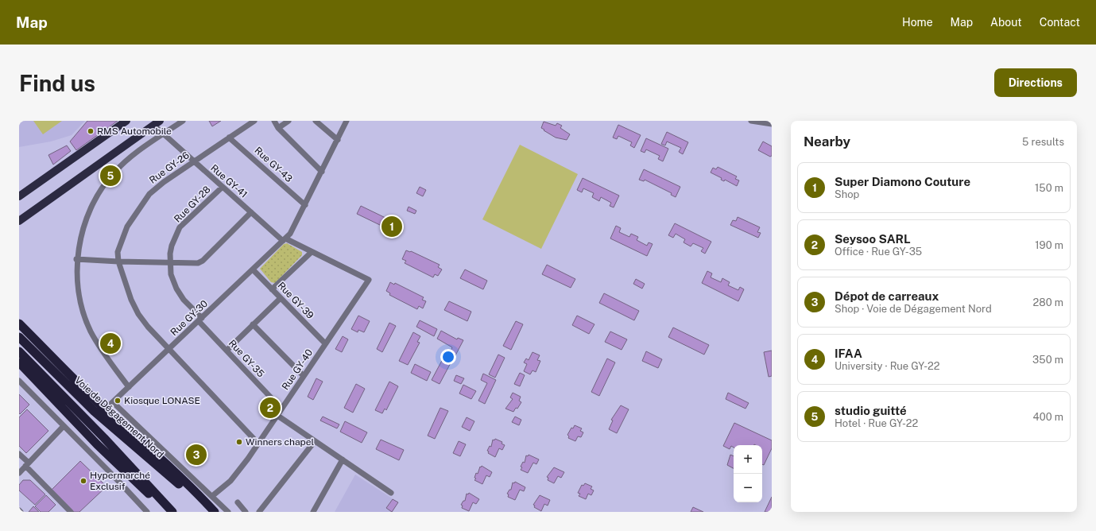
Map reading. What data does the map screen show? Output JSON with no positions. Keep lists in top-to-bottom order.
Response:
{
  "streets": {
    "highway": ["Voie de Dégagement Nord"],
    "street": [
      "Rue GY-43",
      "Rue GY-26",
      "Rue GY-41",
      "Rue GY-28",
      "Rue GY-39",
      "Rue GY-30",
      "Rue GY-35",
      "Rue GY-40"
    ]
  },
  "crossings": [
    ["Rue GY-43", "Rue GY-26"],
    ["Rue GY-43", "Rue GY-30"],
    ["Rue GY-26", "Rue GY-41"],
    ["Rue GY-26", "Rue GY-30"],
    ["Rue GY-26", "Rue GY-40"],
    ["Rue GY-41", "Rue GY-28"],
    ["Rue GY-41", "Rue GY-30"],
    ["Rue GY-41", "Rue GY-40"],
    ["Rue GY-28", "Rue GY-30"],
    ["Rue GY-28", "Rue GY-35"],
    ["Rue GY-39", "Rue GY-30"],
    ["Rue GY-39", "Rue GY-40"],
    ["Rue GY-30", "Rue GY-35"],
    ["Rue GY-35", "Rue GY-40"]
  ],
  "places": [
    "RMS Automobile",
    "Kiosque LONASE",
    "Winners chapel",
    "Hypermarché Exclusif"
  ],
  "page": {
    "header": "Map",
    "nav": [
      "Home",
      "Map",
      "About",
      "Contact"
    ],
    "buttons": "Directions",
    "title": "Find us",
    "heading": ["Nearby", "5 results"],
    "list": [
      {
        "mark": "1",
        "name": "Super Diamono Couture",
        "note": "Shop",
        "value": "150 m"
      },
      {
        "mark": "2",
        "name": "Seysoo SARL",
        "note": "Office · Rue GY-35",
        "value": "190 m"
      },
      {
        "mark": "3",
        "name": "Dépot de carreaux",
        "note": "Shop · Voie de Dégagement Nord",
        "value": "280 m"
      },
      {
        "mark": "4",
        "name": "IFAA",
        "note": "University · Rue GY-22",
        "value": "350 m"
      },
      {
        "mark": "5",
        "name": "studio guitté",
        "note": "Hotel · Rue GY-22",
        "value": "400 m"
      }
    ],
    "pins": [
      "5",
      "1",
      "4",
      "2",
      "3"
    ],
    "map_buttons": ["+", "−"]
  }
}
